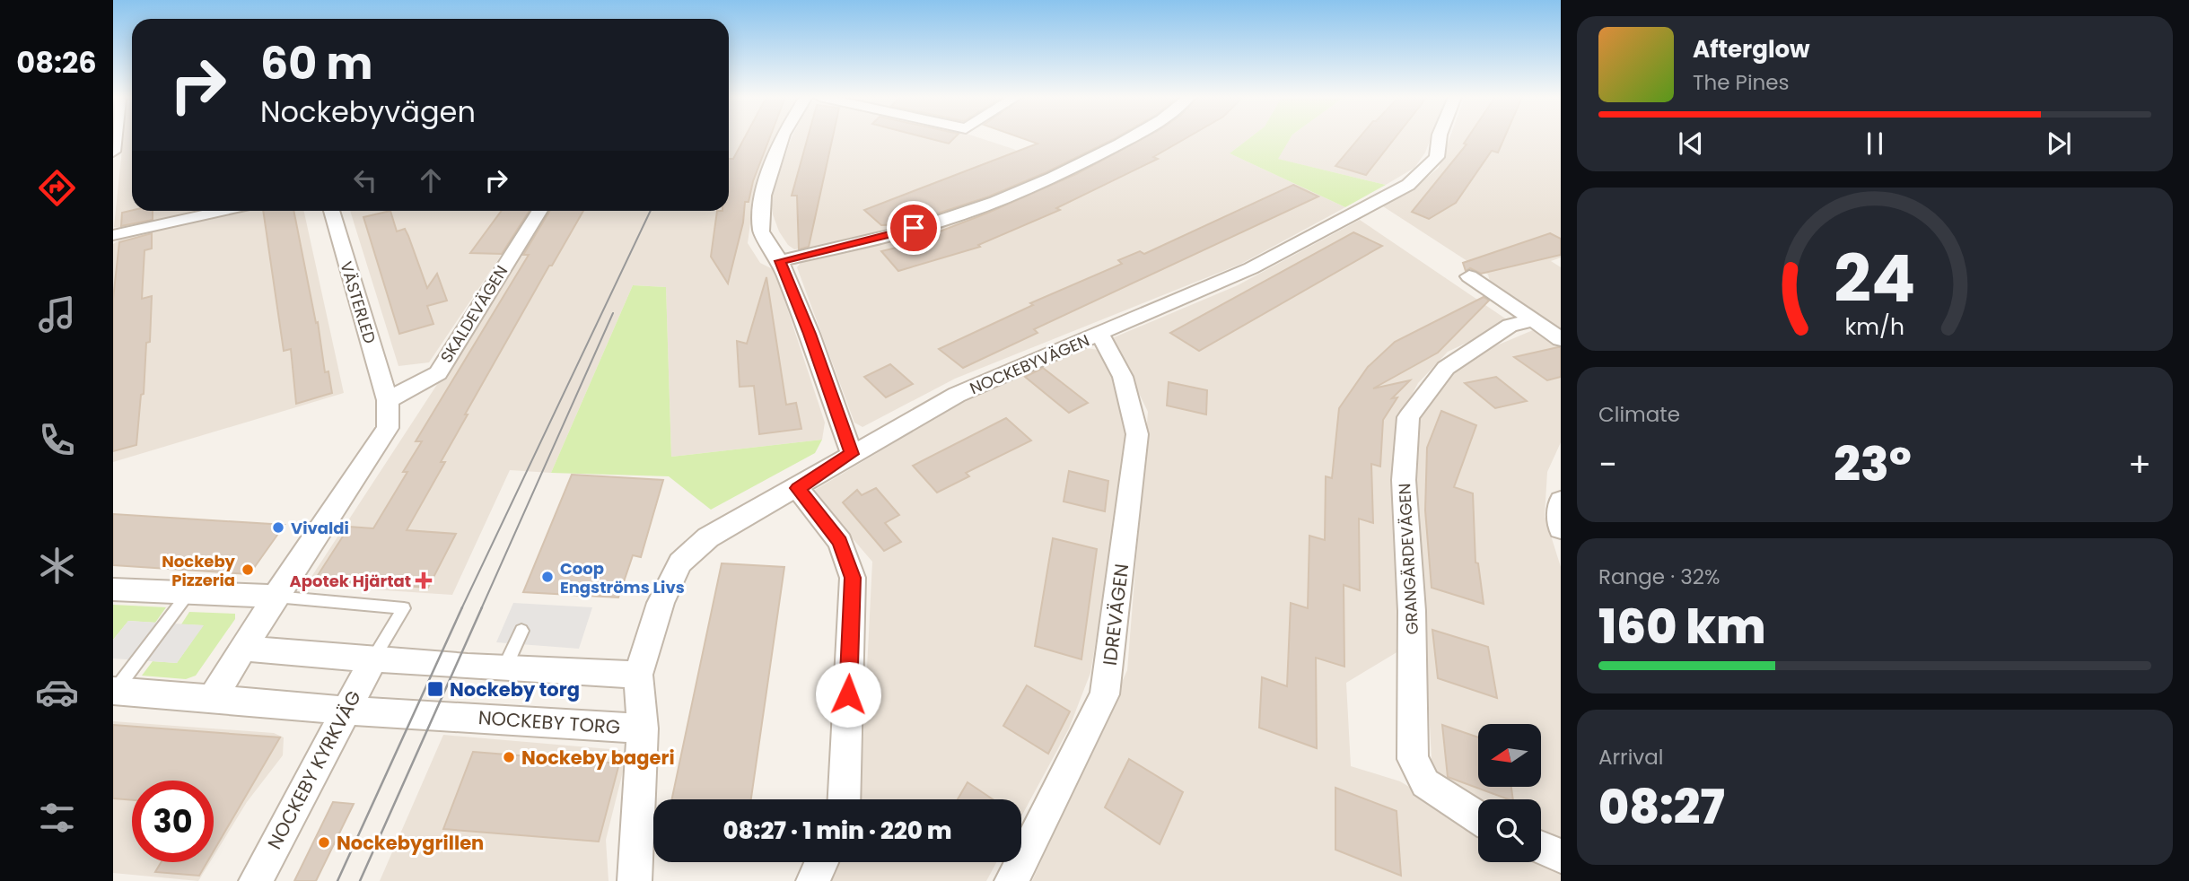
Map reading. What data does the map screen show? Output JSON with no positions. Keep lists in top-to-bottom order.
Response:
{
  "streets": {
    "street": [
      "VÄSTERLED",
      "SKALDEVÄGEN",
      "NOCKEBYVÄGEN",
      "GRANGÄRDEVÄGEN",
      "IDREVÄGEN",
      "NOCKEBY TORG",
      "NOCKEBY KYRKVÄG"
    ]
  },
  "crossings": [
    ["VÄSTERLED", "SKALDEVÄGEN"],
    ["NOCKEBYVÄGEN", "IDREVÄGEN"],
    ["NOCKEBYVÄGEN", "NOCKEBY TORG"],
    ["NOCKEBY TORG", "NOCKEBY KYRKVÄG"]
  ],
  "places": {
    "other": [
      "Vivaldi",
      "Nockeby Pizzeria",
      "Coop Engströms Livs",
      "Nockeby bageri",
      "Nockebygrillen"
    ],
    "health": ["Apotek Hjärtat"],
    "transit": ["Nockeby torg"]
  },
  "north": "left",
  "page": {
    "tabs": "08:26",
    "turn": ["60 m", "Nockebyvägen"],
    "song": ["Afterglow", "The Pines"],
    "tile": [
      "Climate",
      ["Range · 32%", "160 km"],
      ["Arrival", "08:27"]
    ],
    "heat": ["−", "23°", "+"],
    "limit": "30",
    "trip": "08:27 · 1 min · 220 m",
    "gauge": ["24", "km/h"]
  }
}
